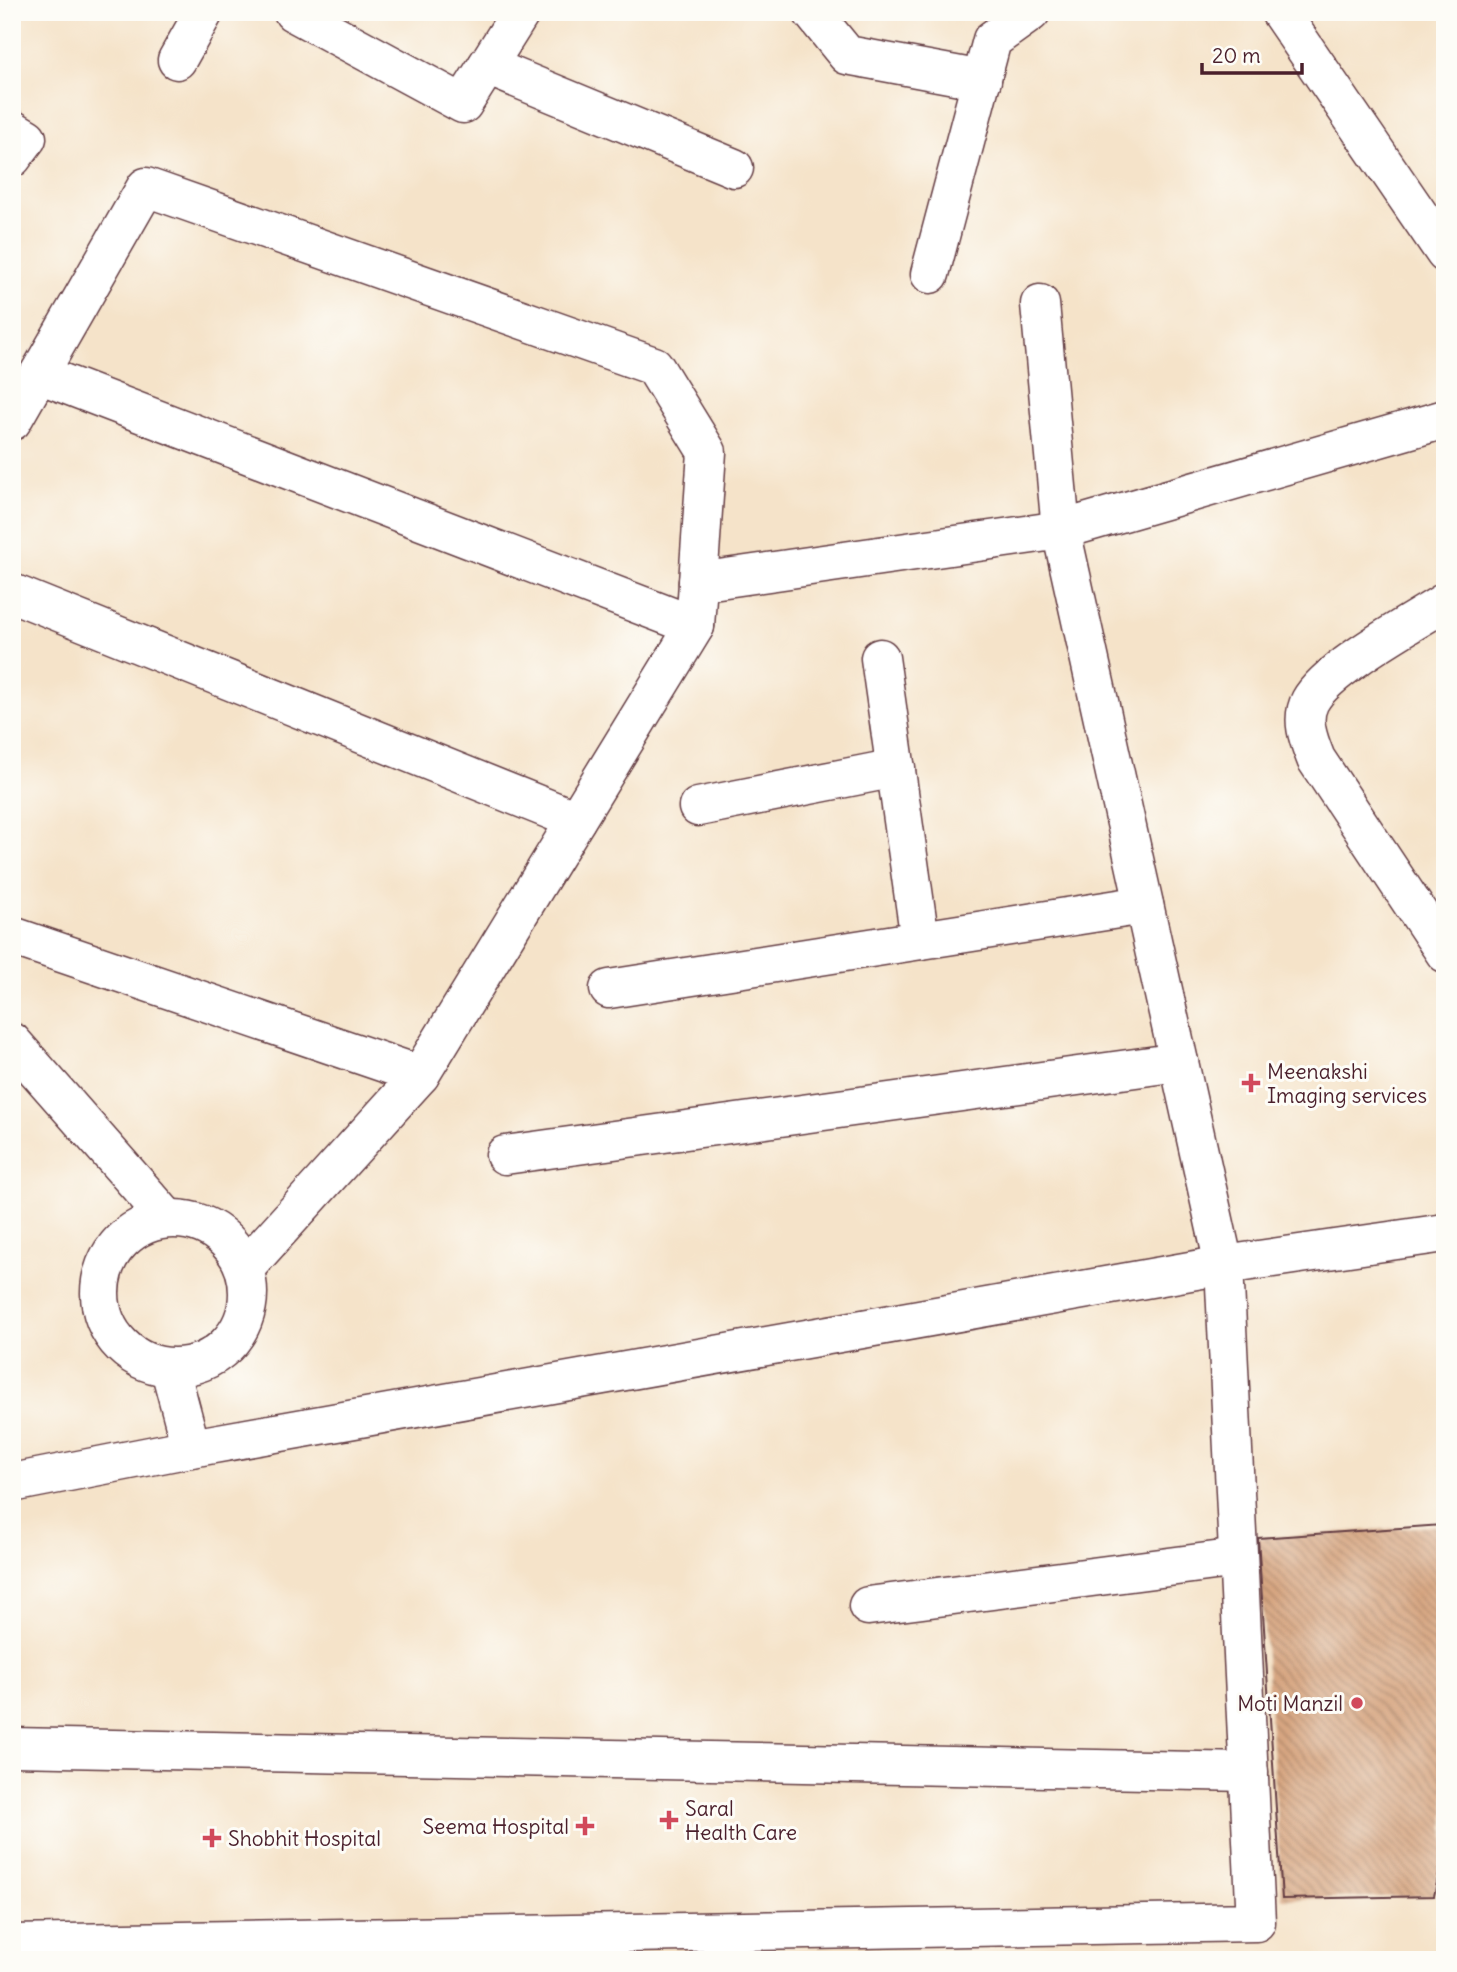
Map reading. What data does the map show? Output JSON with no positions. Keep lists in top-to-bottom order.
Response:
{
  "places": {
    "health": [
      "Meenakshi Imaging services",
      "Saral Health Care",
      "Seema Hospital",
      "Shobhit Hospital"
    ],
    "other": ["Moti Manzil"]
  },
  "scale_bar": "20 m"
}
